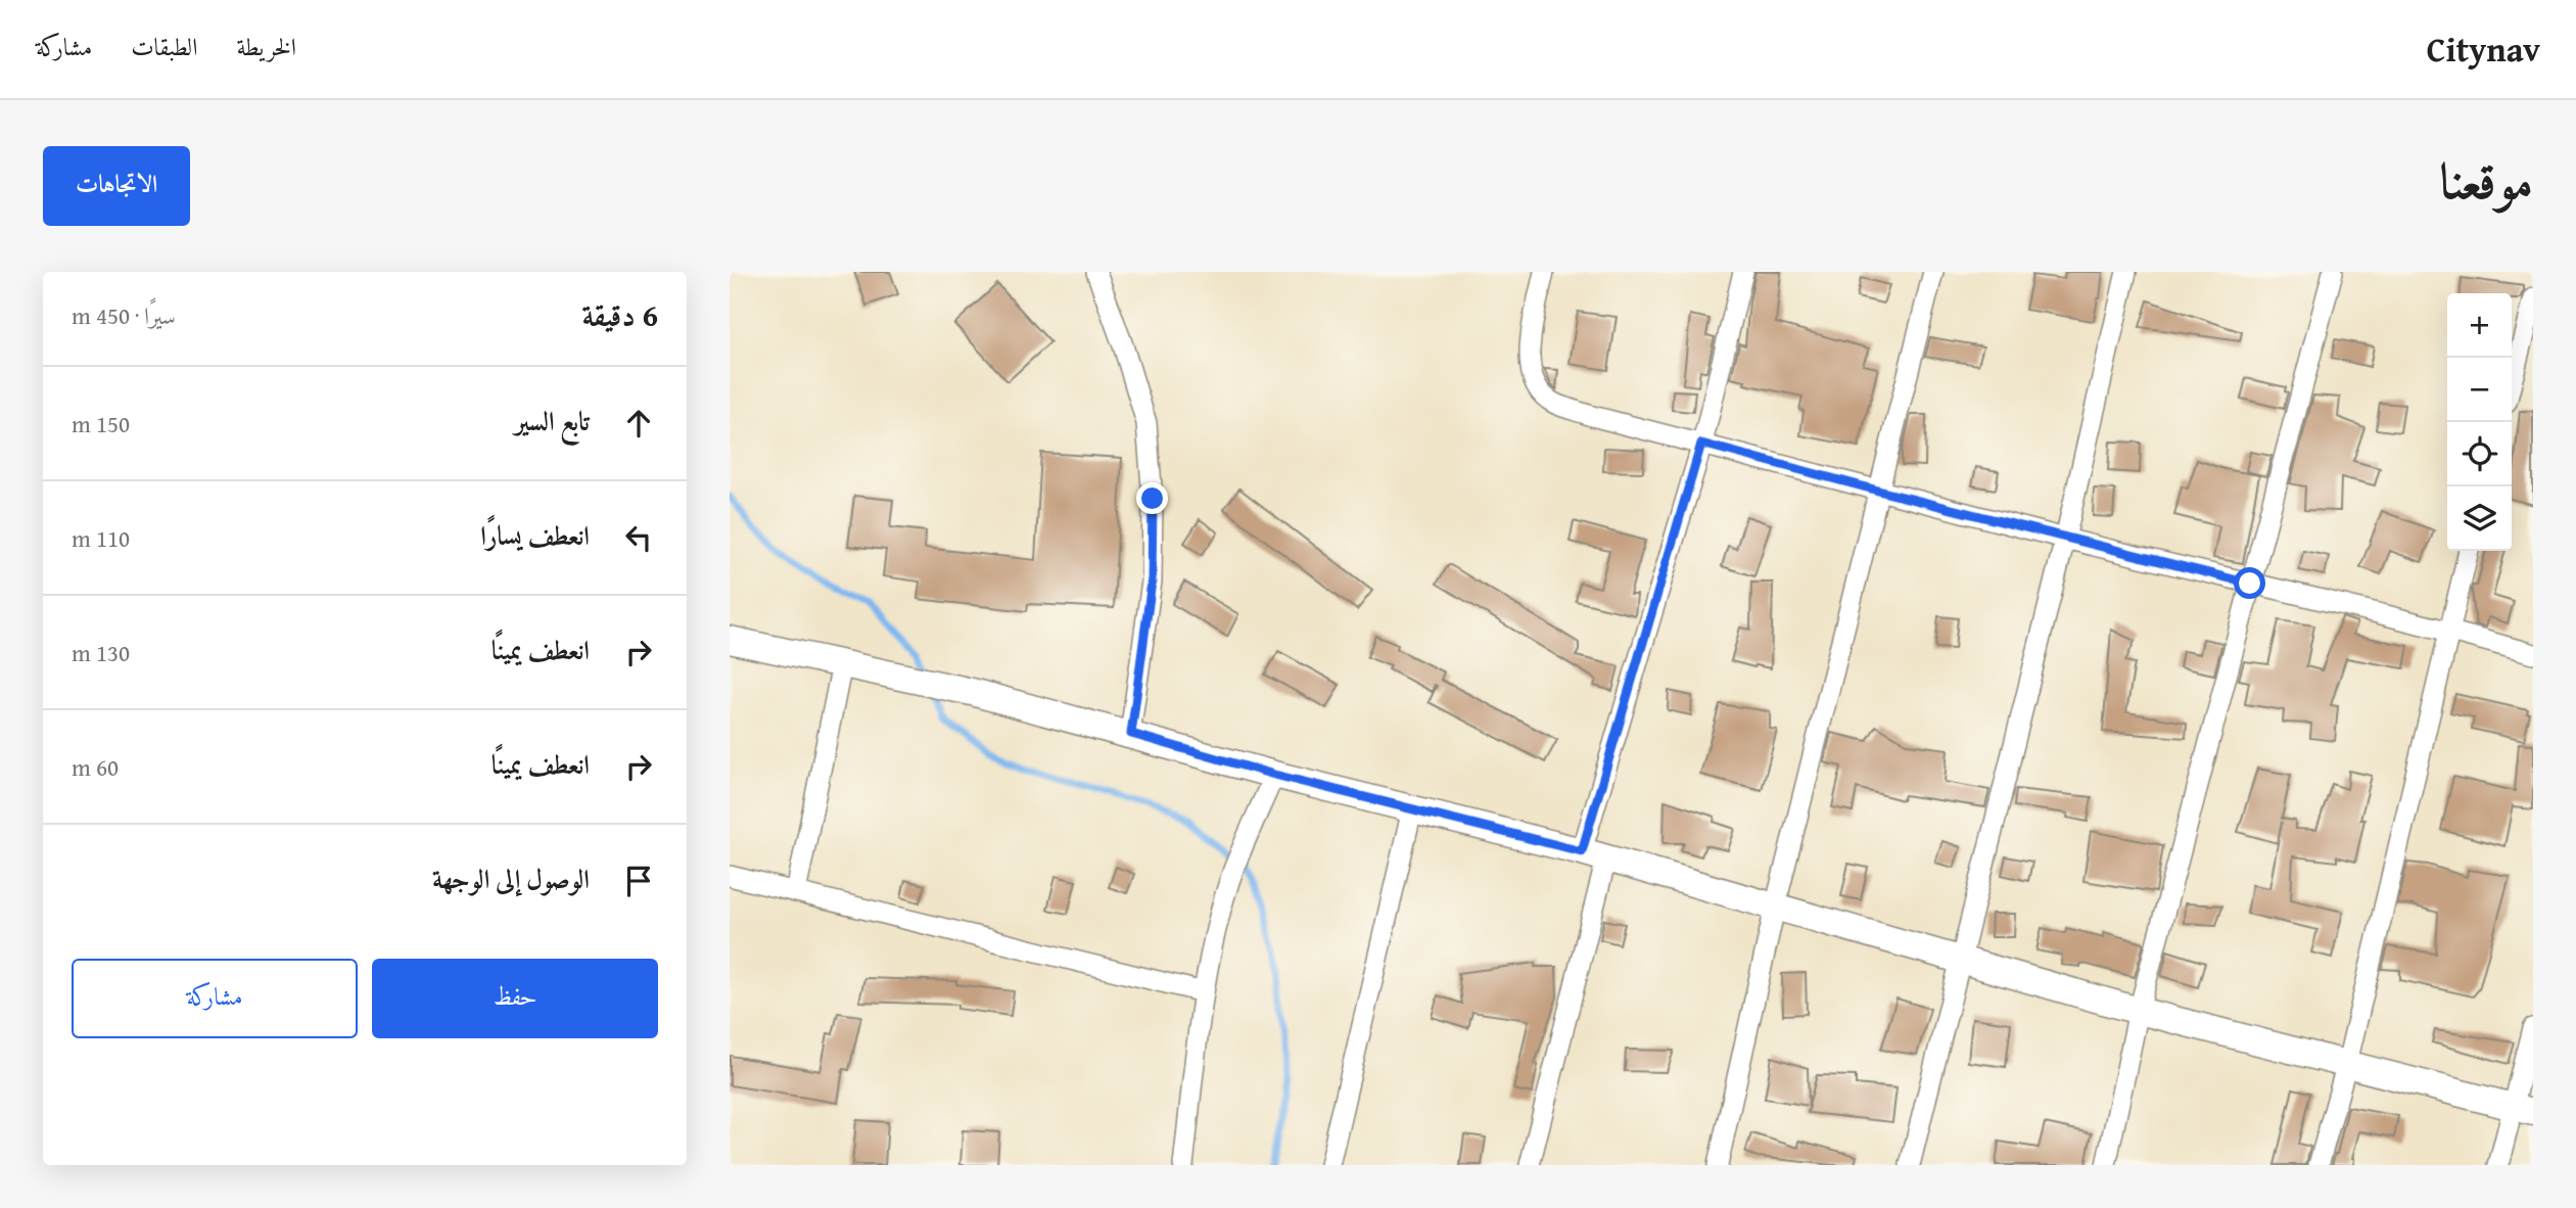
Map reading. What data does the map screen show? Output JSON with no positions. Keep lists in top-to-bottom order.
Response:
{
  "page": {
    "header": "Citynav",
    "nav": ["الخريطة", "الطبقات", "مشاركة"],
    "title": "موقعنا",
    "buttons": [
      "الاتجاهات",
      ["حفظ", "مشاركة"]
    ],
    "heading": ["6 دقيقة", "سيرًا · 450 m"],
    "map_buttons": ["+", "−"],
    "list": [
      ["تابع السير", "150 m"],
      ["انعطف يسارًا", "110 m"],
      ["انعطف يمينًا", "130 m"],
      ["انعطف يمينًا", "60 m"],
      "الوصول إلى الوجهة"
    ]
  }
}
